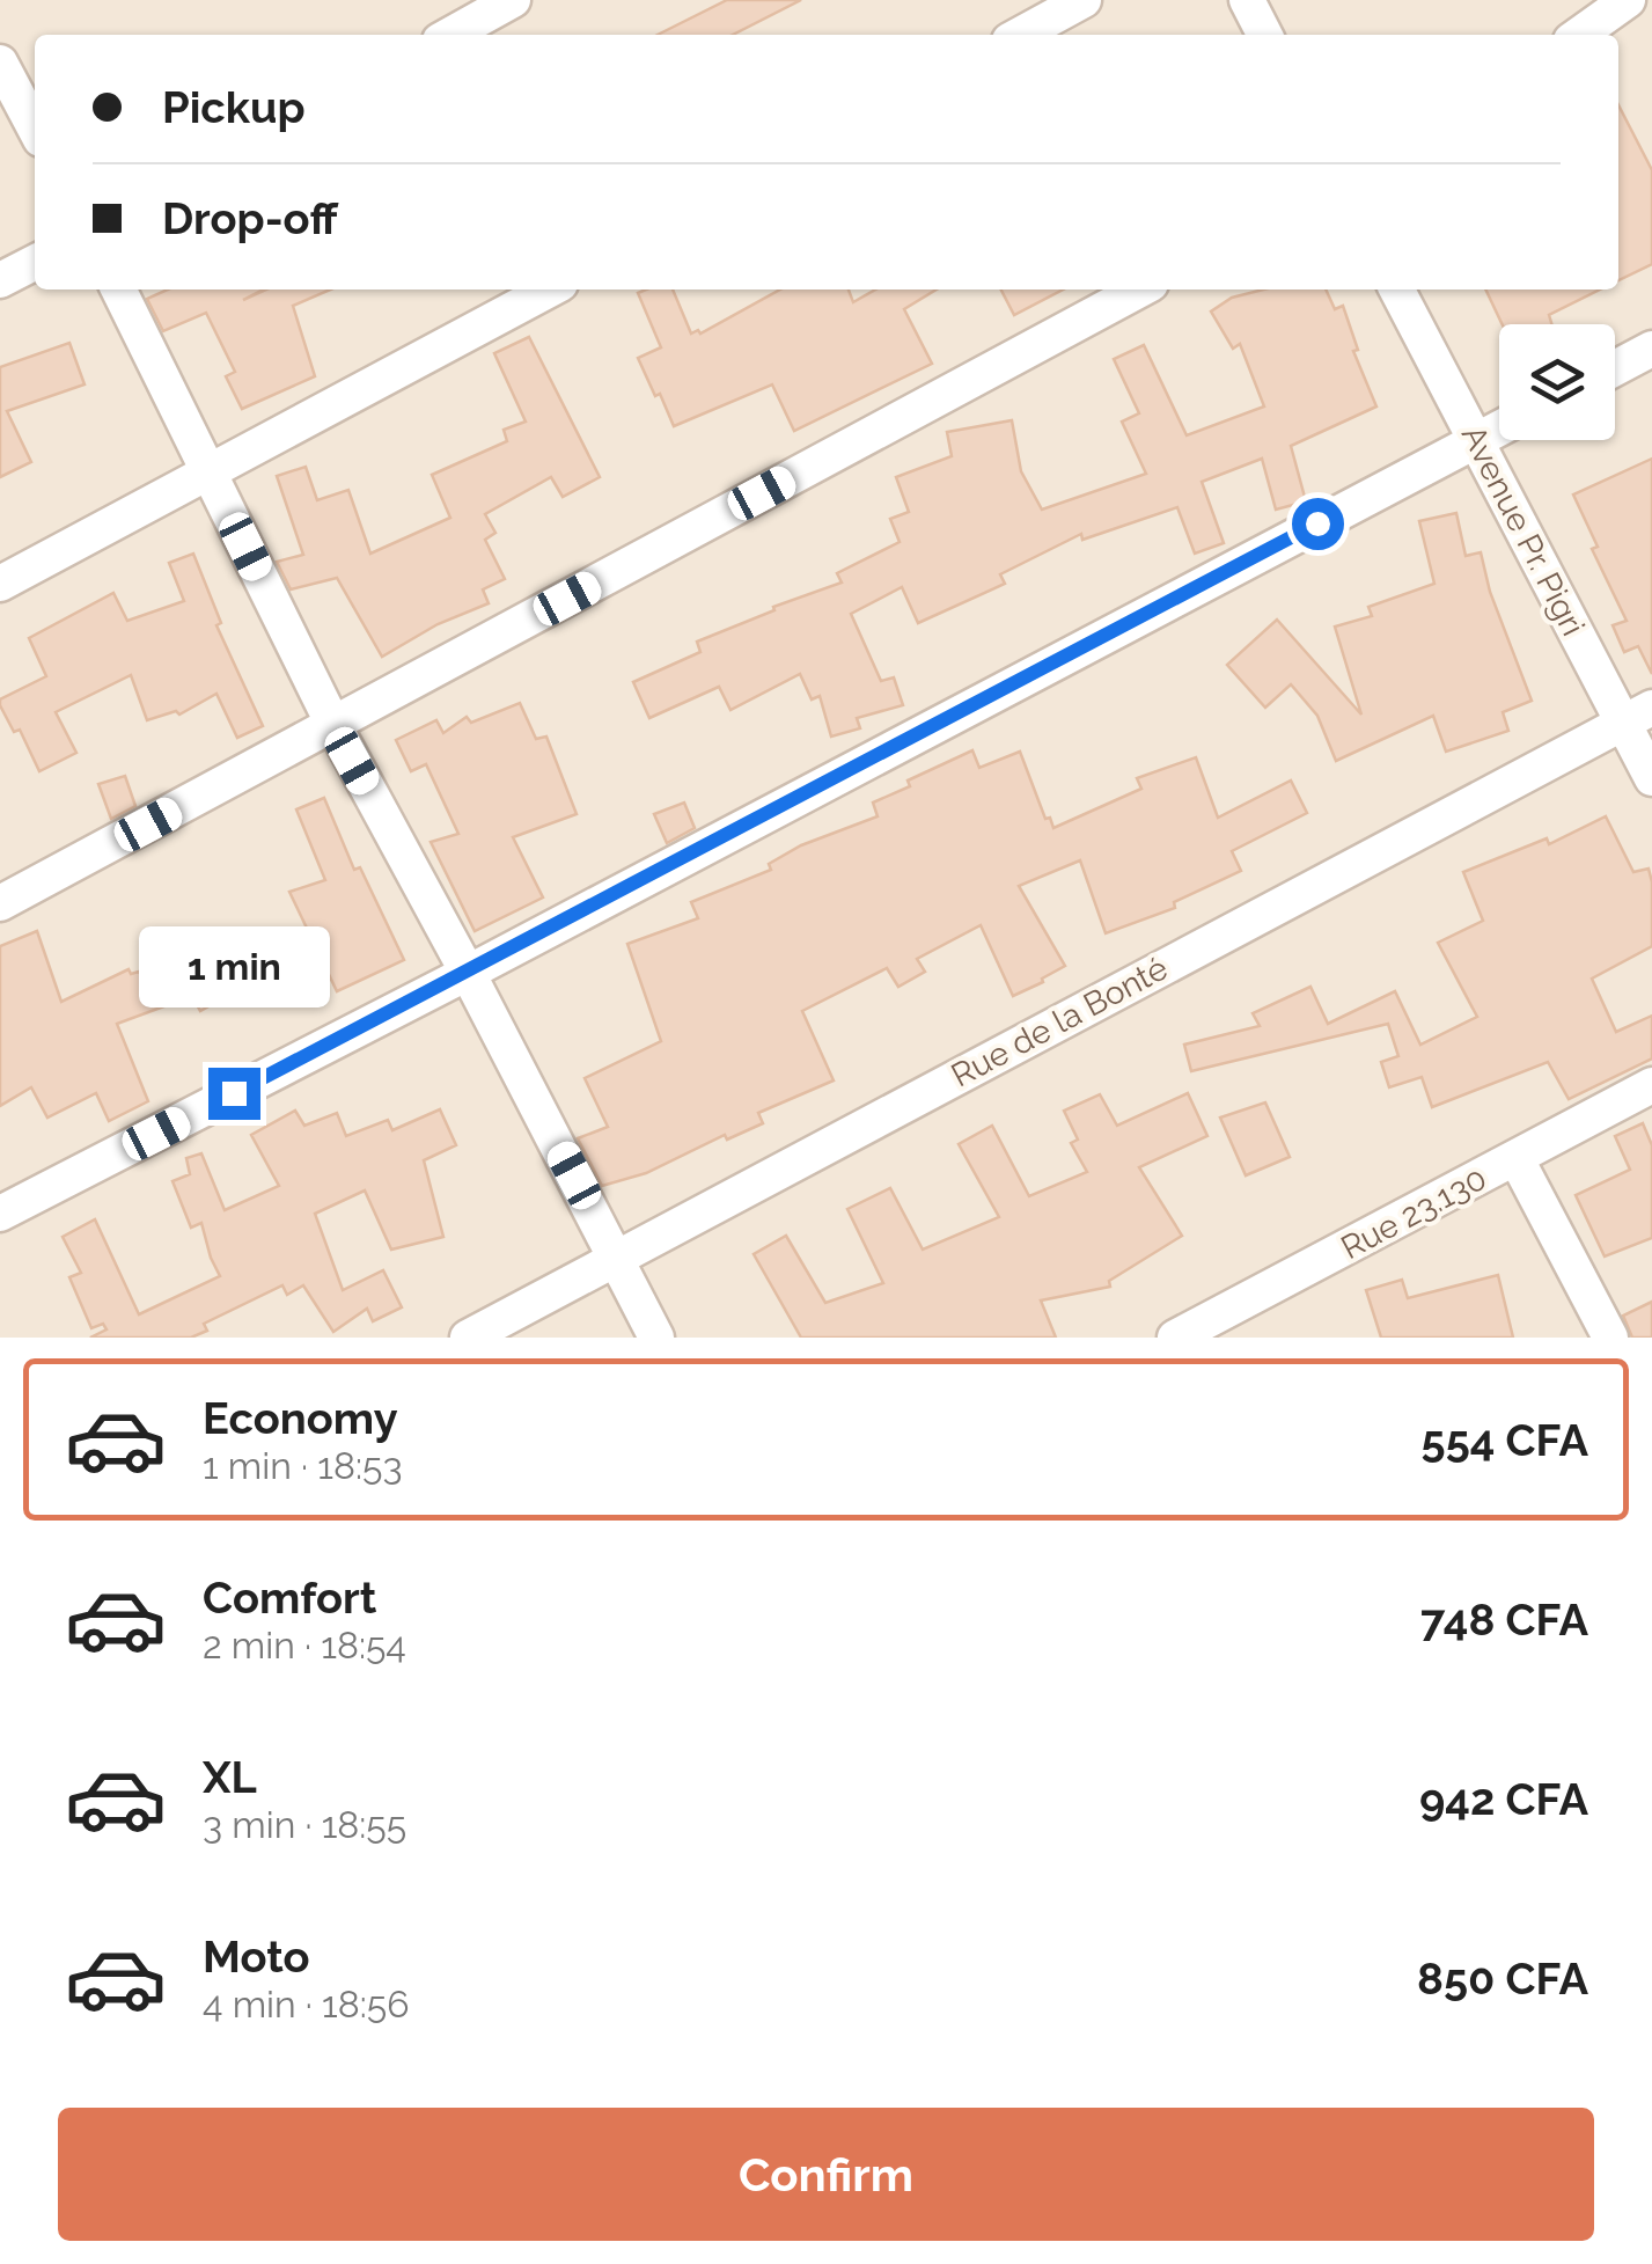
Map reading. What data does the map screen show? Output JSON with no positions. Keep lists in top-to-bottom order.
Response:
{
  "streets": {
    "street": ["Avenue Pr. Pigri", "Rue de la Bonté", "Rue 23.130"]
  },
  "crossings": [
    ["Avenue Pr. Pigri", "Rue de la Bonté"]
  ],
  "page": {
    "banner": ["Pickup", "Drop-off"],
    "bubble": "1 min",
    "list": [
      {
        "name": "Economy",
        "note": "1 min · 18:53",
        "value": "554 CFA"
      },
      {
        "name": "Comfort",
        "note": "2 min · 18:54",
        "value": "748 CFA"
      },
      {
        "name": "XL",
        "note": "3 min · 18:55",
        "value": "942 CFA"
      },
      {
        "name": "Moto",
        "note": "4 min · 18:56",
        "value": "850 CFA"
      }
    ],
    "buttons": "Confirm"
  }
}
